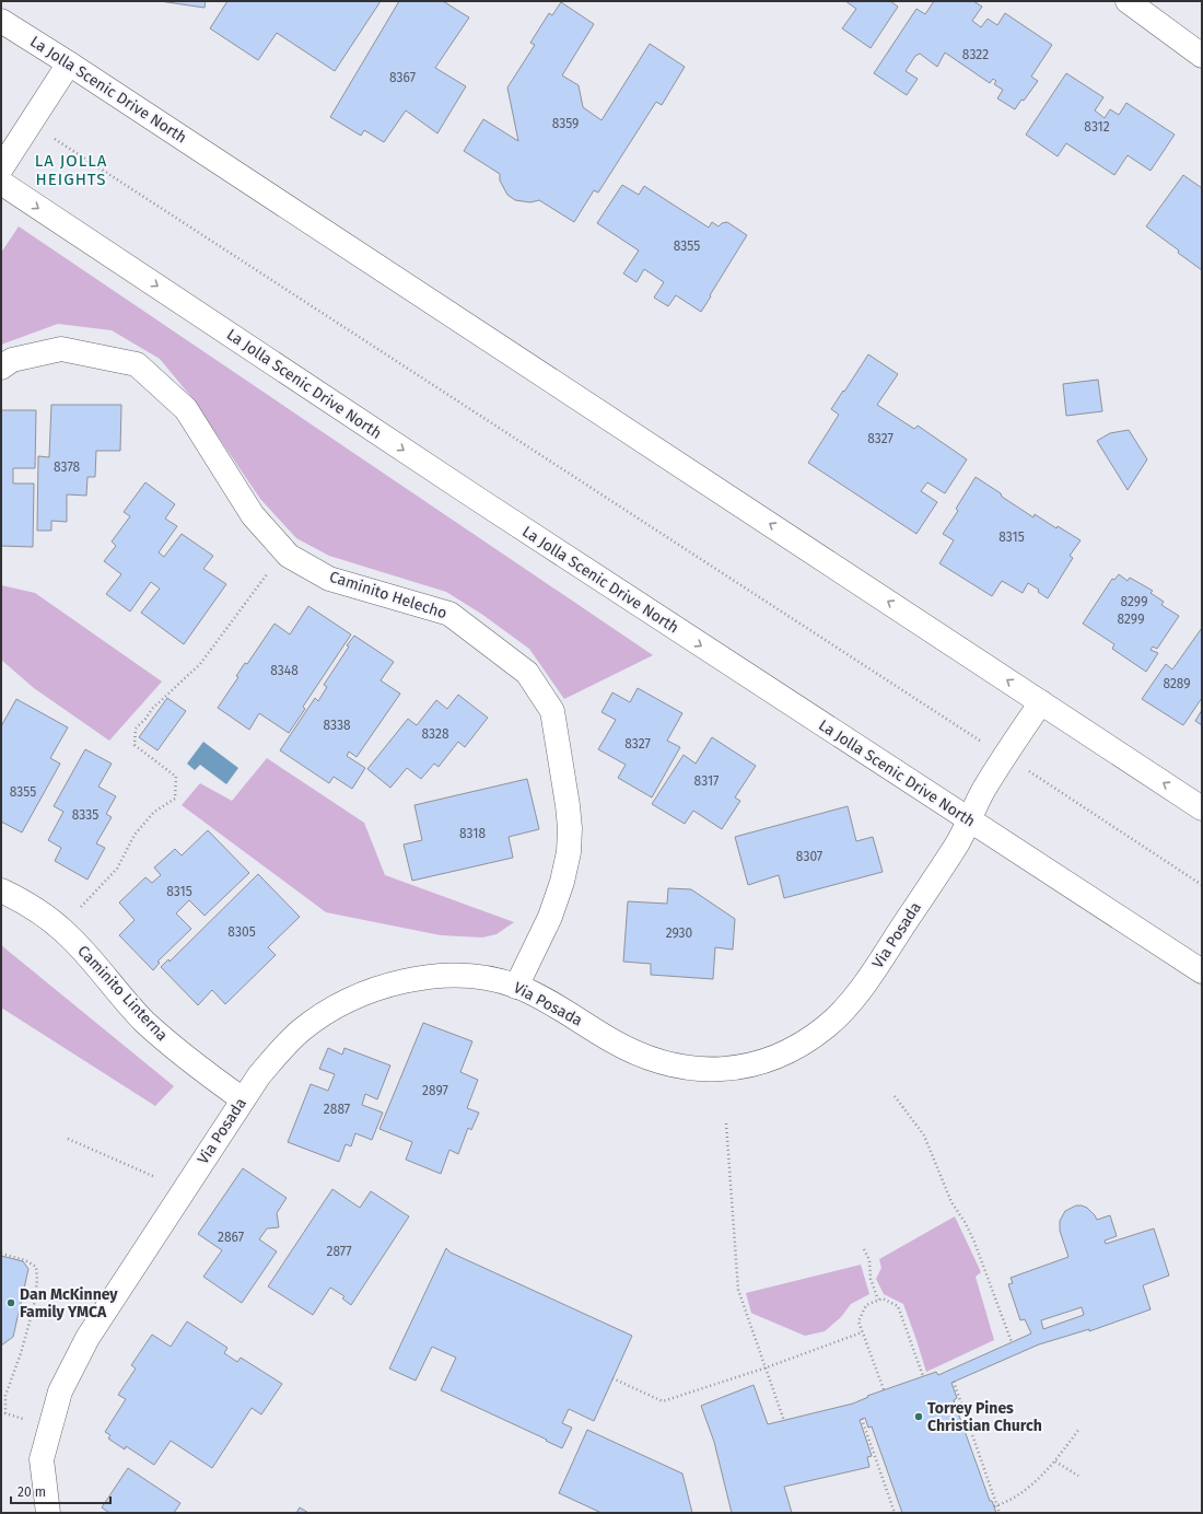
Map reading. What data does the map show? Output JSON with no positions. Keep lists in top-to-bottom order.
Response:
{
  "streets": {
    "street": [
      "La Jolla Scenic Drive North",
      "Caminito Helecho",
      "Via Posada",
      "Caminito Linterna"
    ]
  },
  "crossings": [
    ["La Jolla Scenic Drive North", "Via Posada"],
    ["Caminito Helecho", "Via Posada"],
    ["Via Posada", "Caminito Linterna"]
  ],
  "districts": ["LA JOLLA HEIGHTS"],
  "places": ["Dan McKinney Family YMCA", "Torrey Pines Christian Church"],
  "house_numbers": [
    "8322",
    "8367",
    "8359",
    "8312",
    "8355",
    "8327",
    "8378",
    "8315",
    "8299",
    "8299",
    "8348",
    "8289",
    "8338",
    "8328",
    "8327",
    "8317",
    "8355",
    "8335",
    "8318",
    "8307",
    "8315",
    "8305",
    "2930",
    "2897",
    "2887",
    "2867",
    "2877"
  ],
  "scale_bar": "20 m"
}
